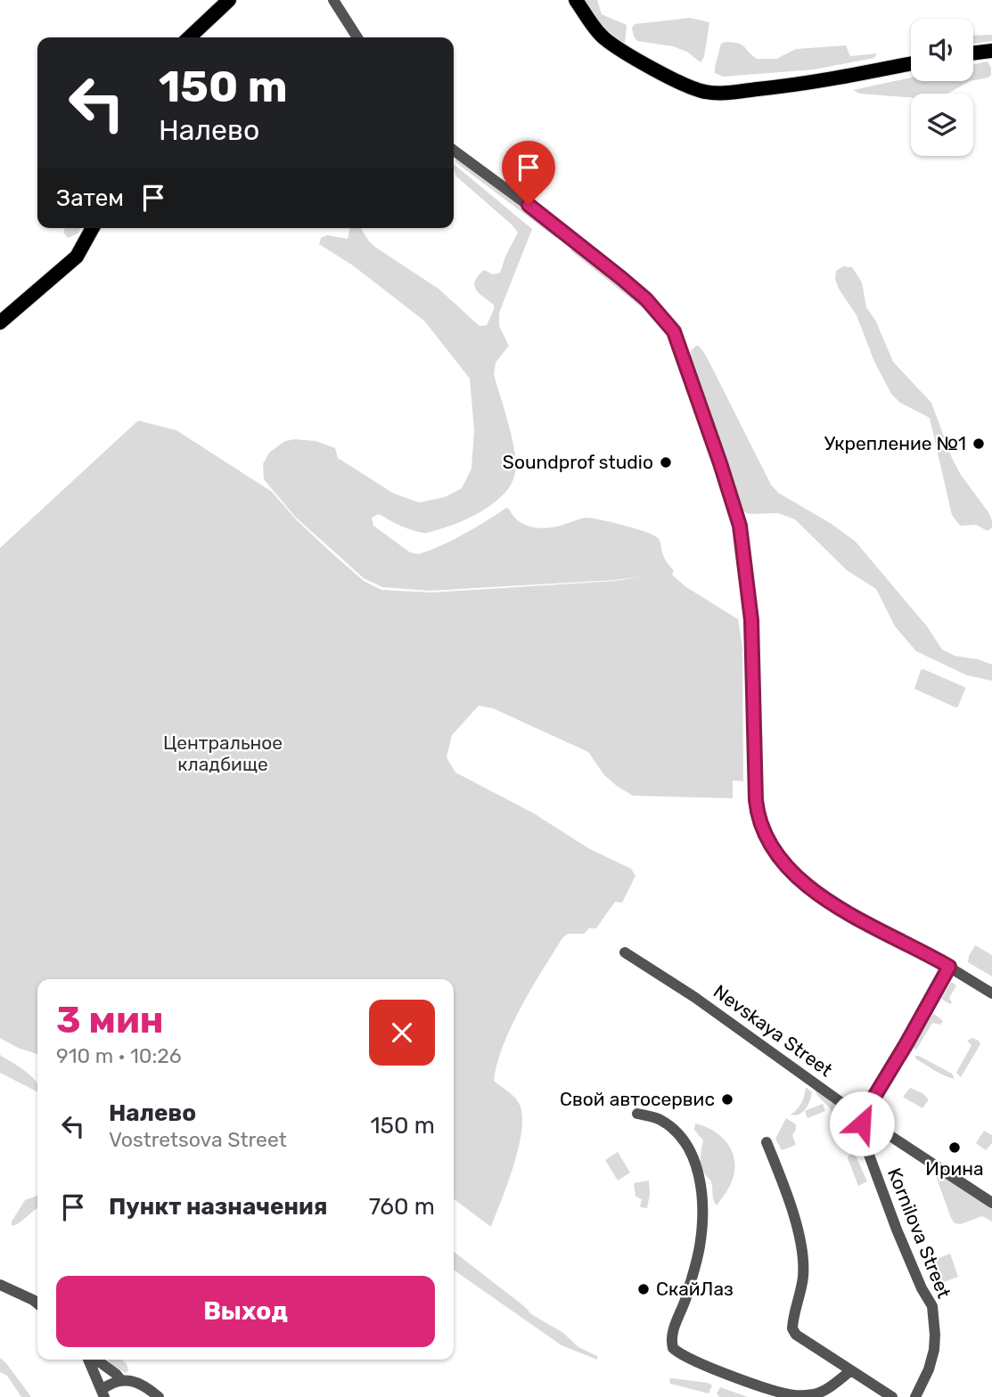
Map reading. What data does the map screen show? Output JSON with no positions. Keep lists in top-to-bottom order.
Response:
{
  "streets": {
    "street": ["Nevskaya Street", "Kornilova Street"]
  },
  "crossings": [
    ["Nevskaya Street", "Kornilova Street"]
  ],
  "parks": ["Центральное кладбище"],
  "places": [
    "Укрепление №1",
    "Soundprof studio",
    "Свой автосервис",
    "Ирина",
    "СкайЛаз"
  ],
  "page": {
    "turn": ["150 m", "Налево"],
    "then": "Затем",
    "heading": ["3 мин", "910 m · 10:26"],
    "list": [
      {
        "name": "Налево",
        "note": "Vostretsova Street",
        "value": "150 m"
      },
      {
        "name": "Пункт назначения",
        "value": "760 m"
      }
    ],
    "buttons": "Выход"
  }
}
